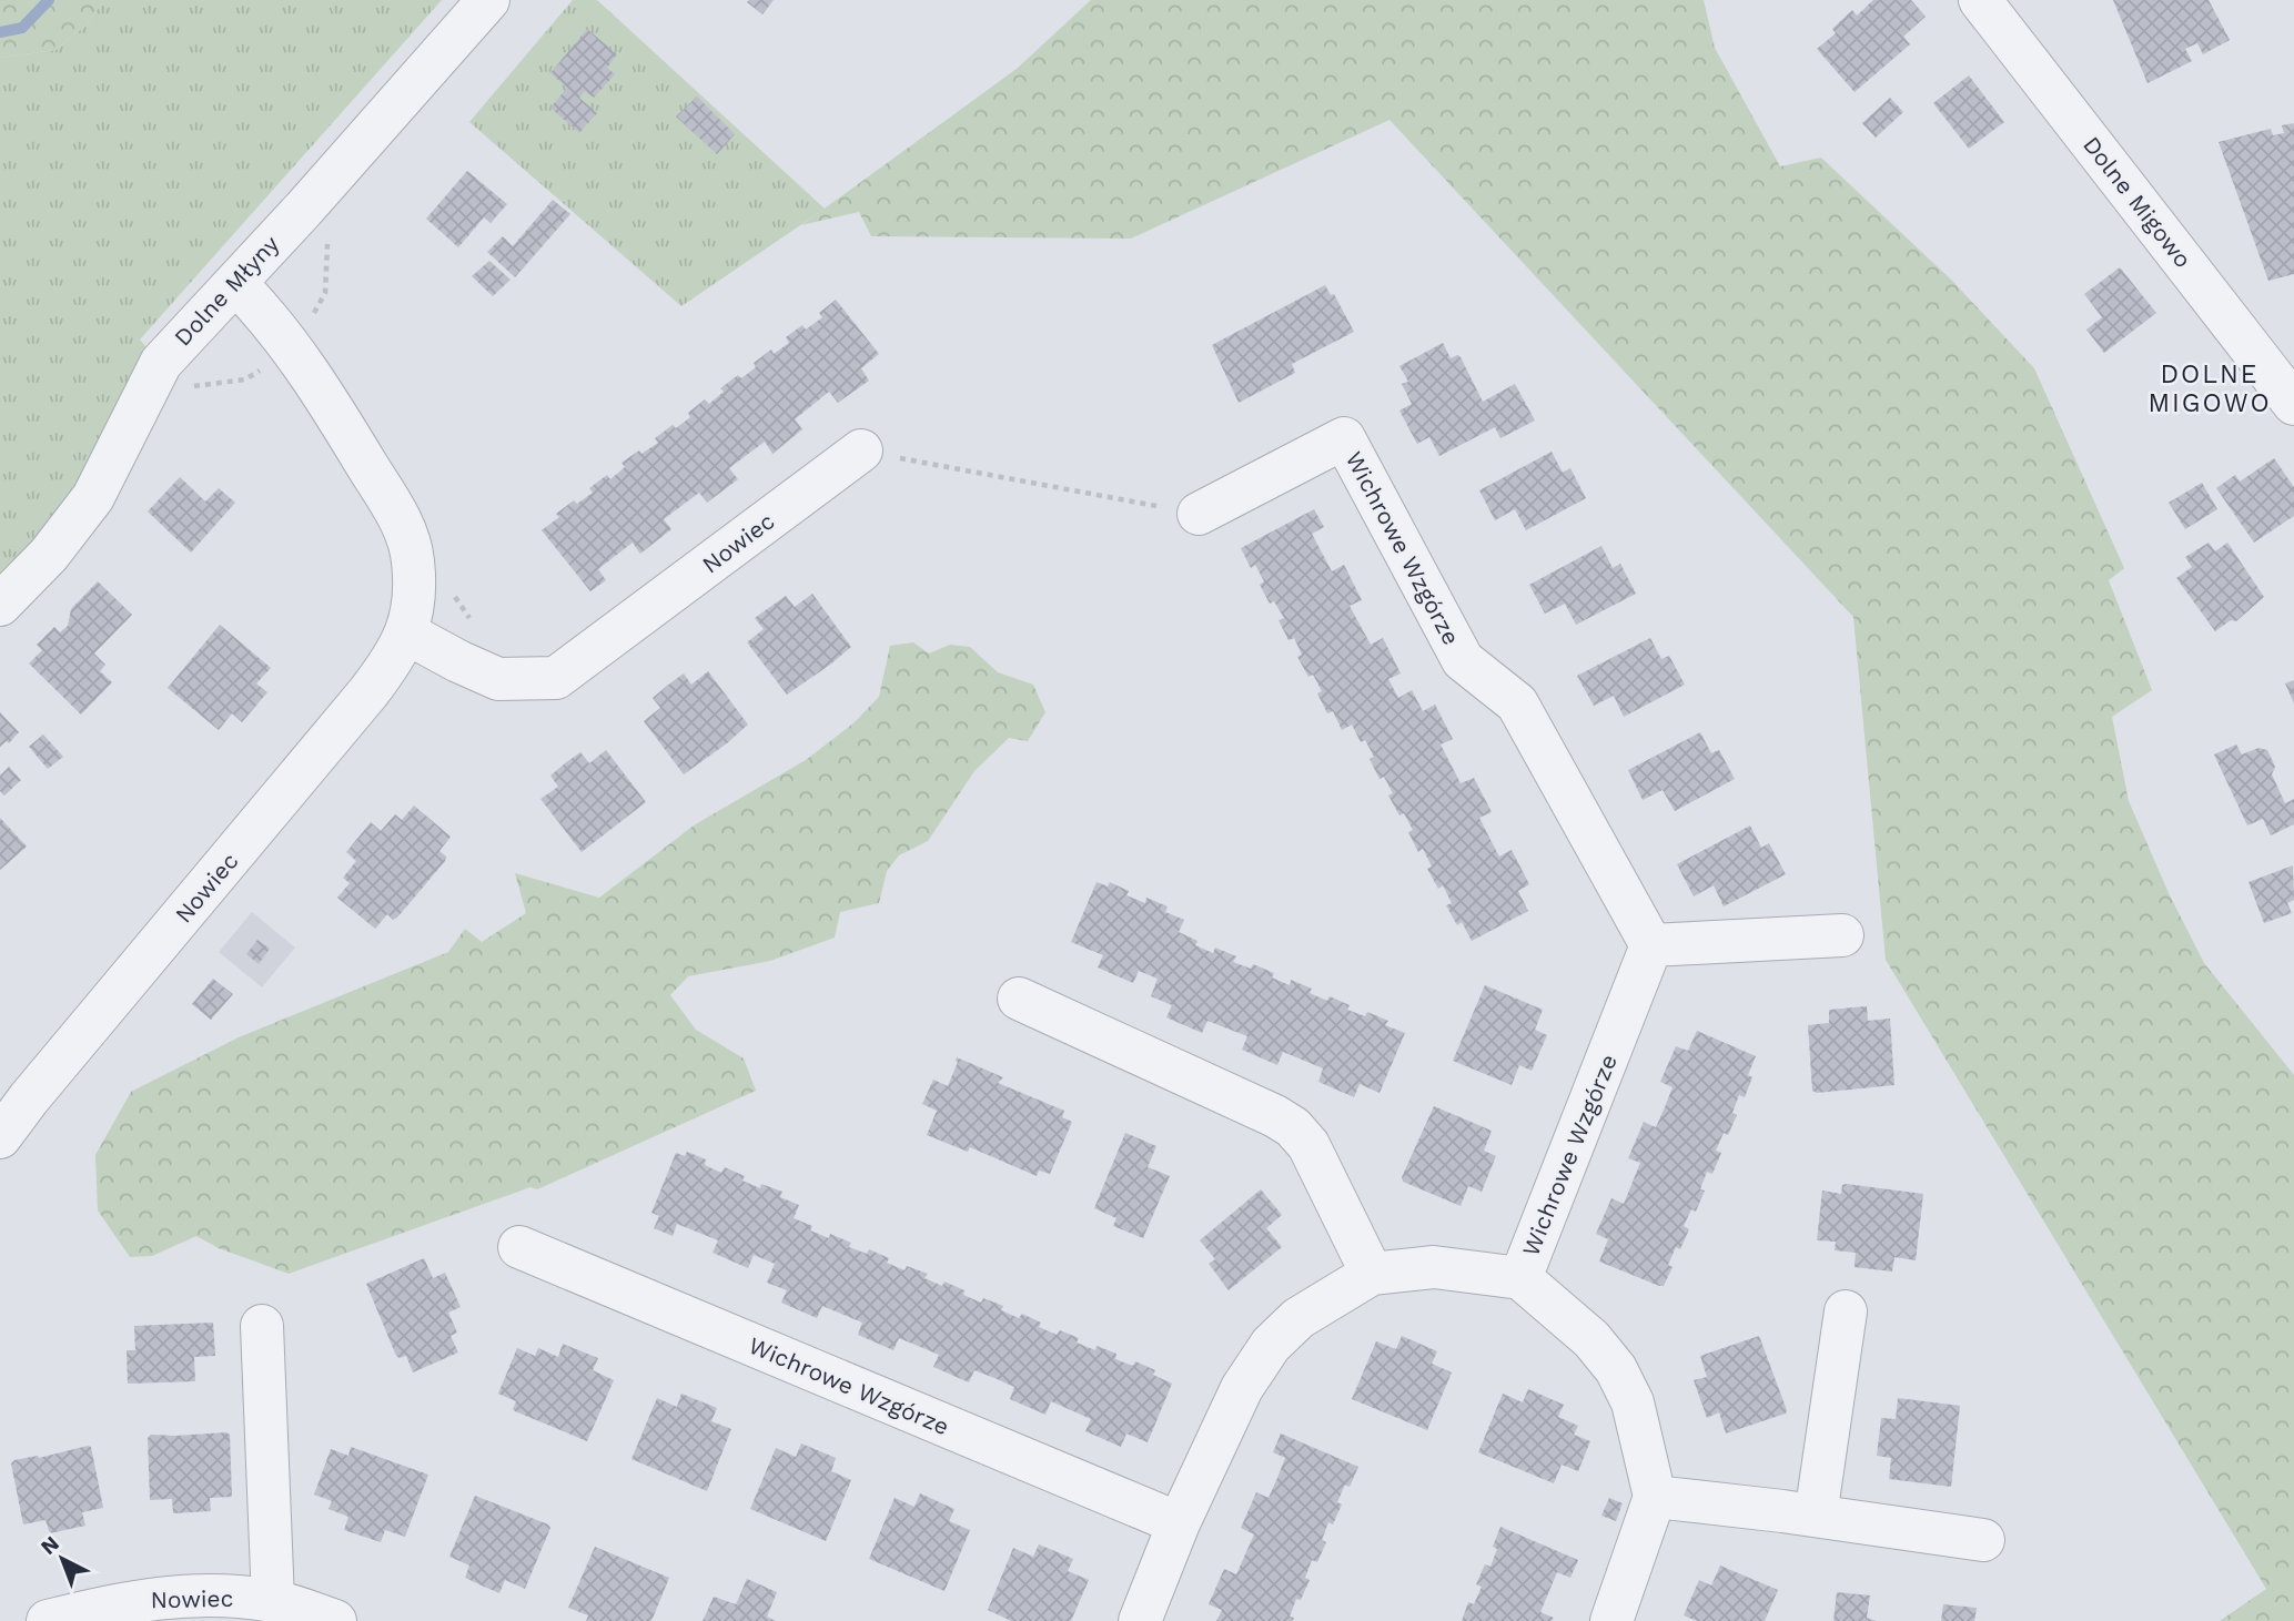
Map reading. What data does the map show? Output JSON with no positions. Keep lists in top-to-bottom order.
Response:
{
  "streets": {
    "street": [
      "Dolne Migowo",
      "Dolne Młyny",
      "Nowiec",
      "Wichrowe Wzgórze"
    ]
  },
  "crossings": [
    ["Dolne Młyny", "Nowiec"]
  ],
  "districts": ["DOLNE MIGOWO"],
  "north": "top left"
}
